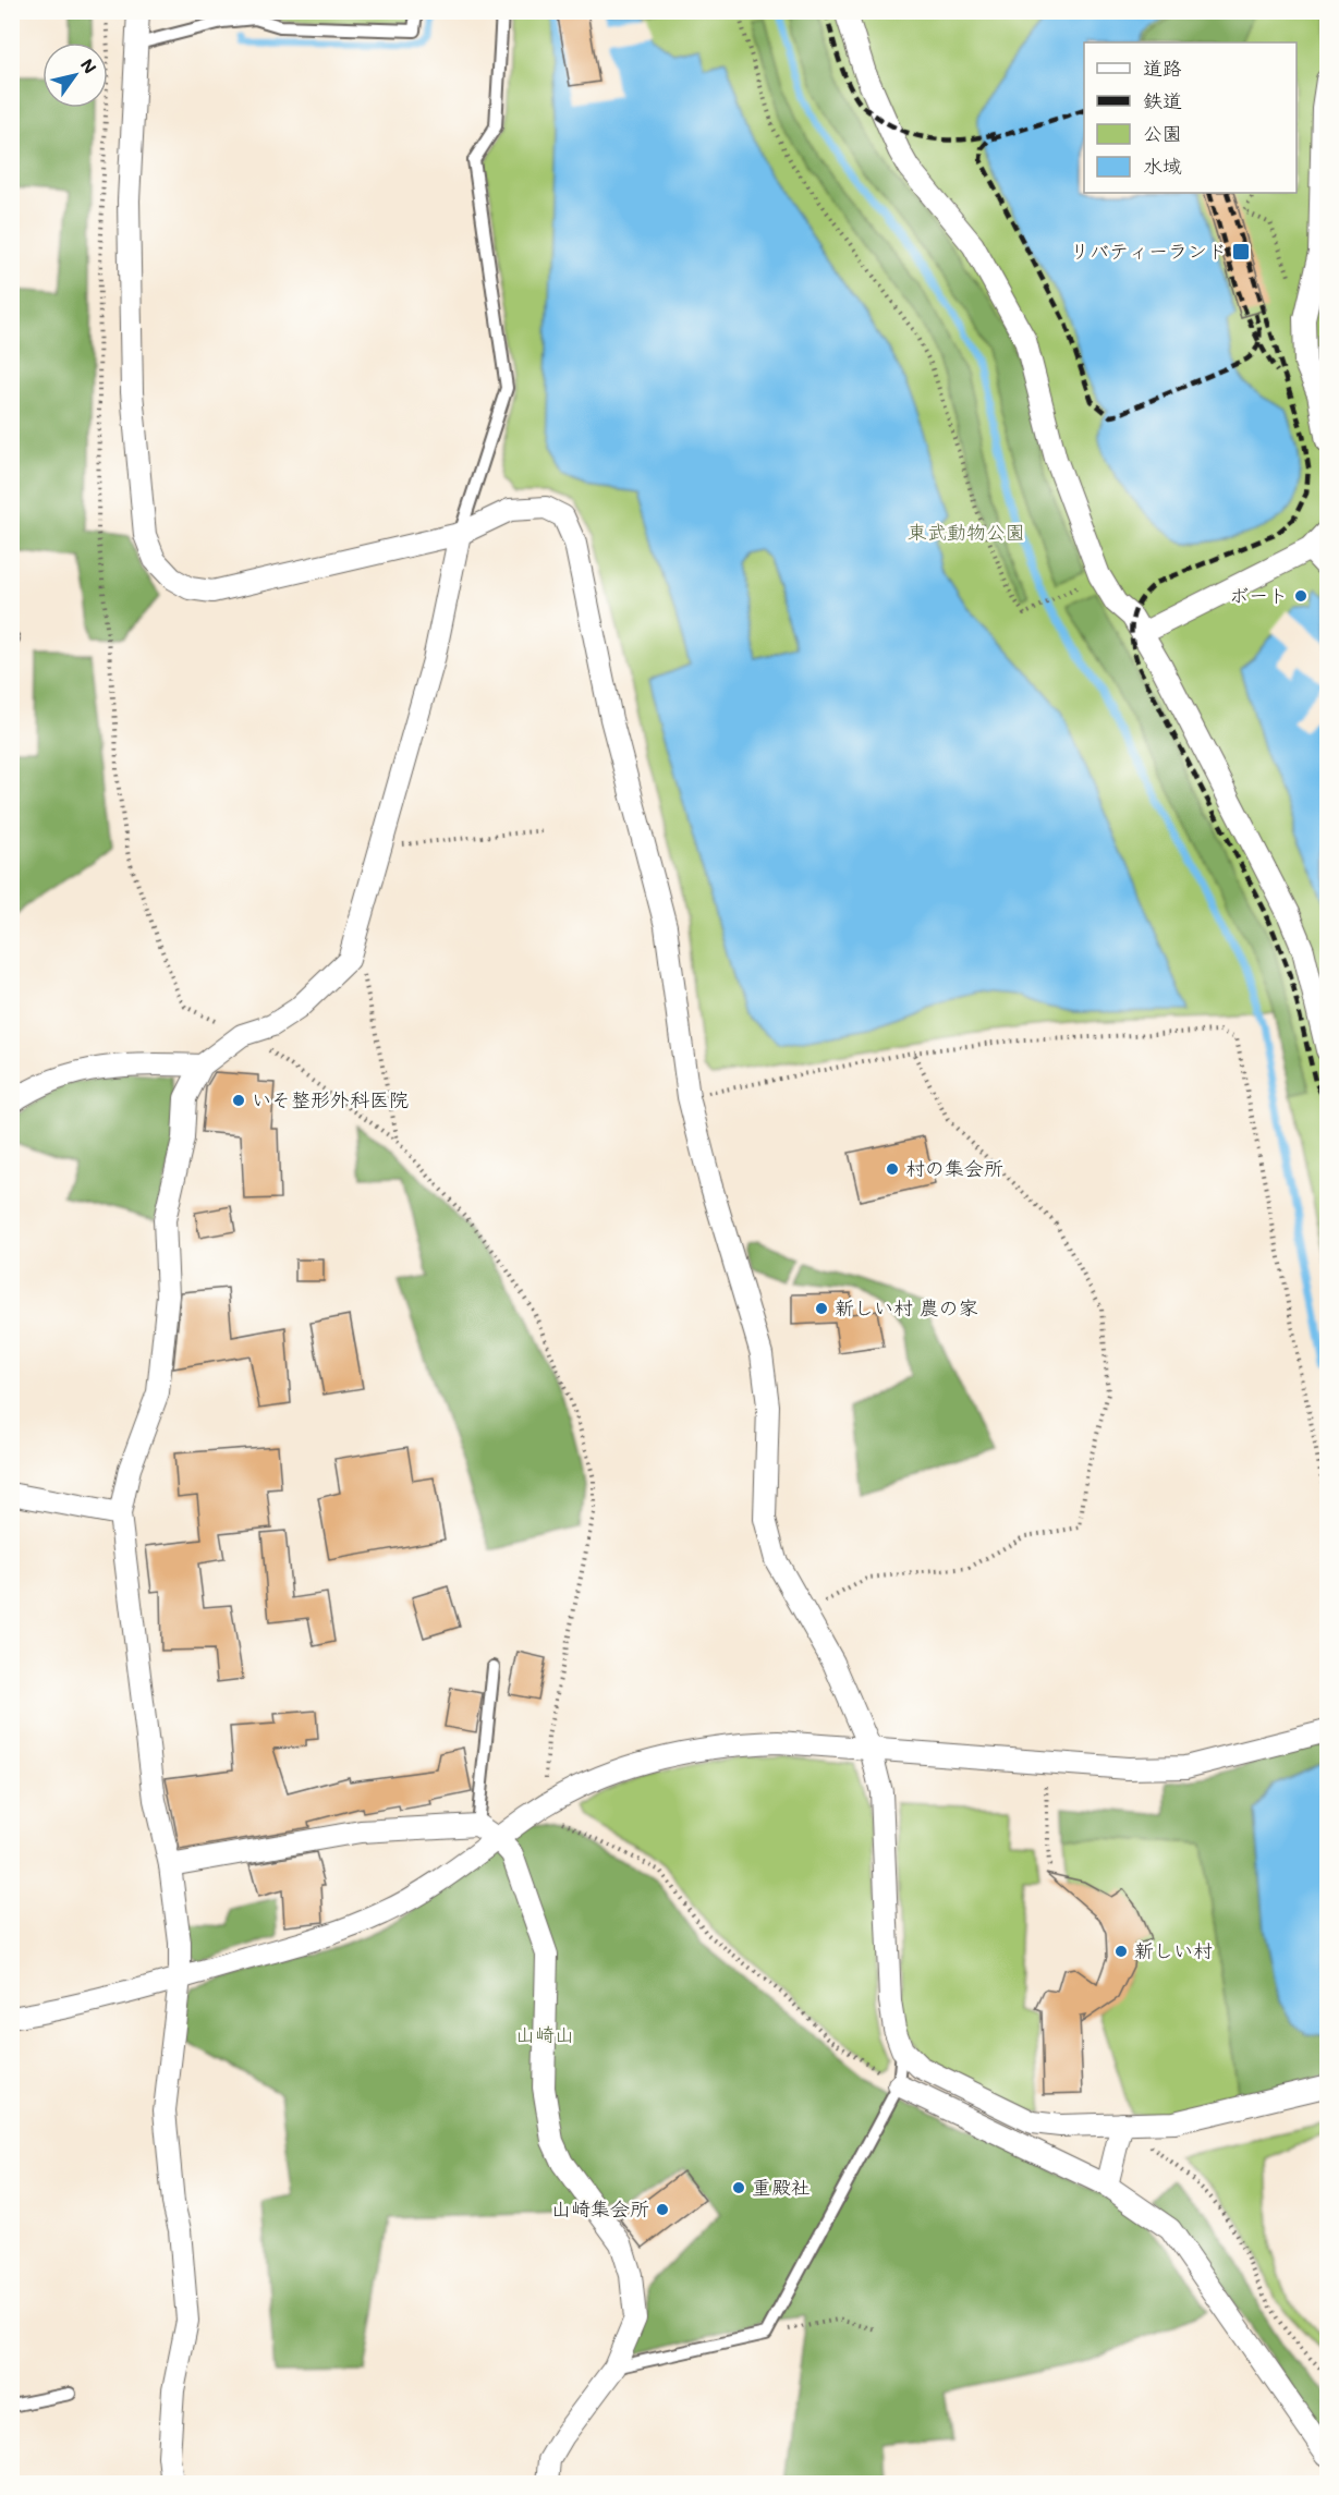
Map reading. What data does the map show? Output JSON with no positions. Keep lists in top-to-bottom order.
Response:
{
  "parks": ["東武動物公園", "山崎山"],
  "places": {
    "transit": ["リバティーランド"],
    "other": [
      "ボート",
      "いそ整形外科医院",
      "村の集会所",
      "新しい村 農の家",
      "新しい村",
      "重殿社",
      "山崎集会所"
    ]
  },
  "legend": [
    "道路",
    "鉄道",
    "公園",
    "水域"
  ],
  "north": "top right"
}
